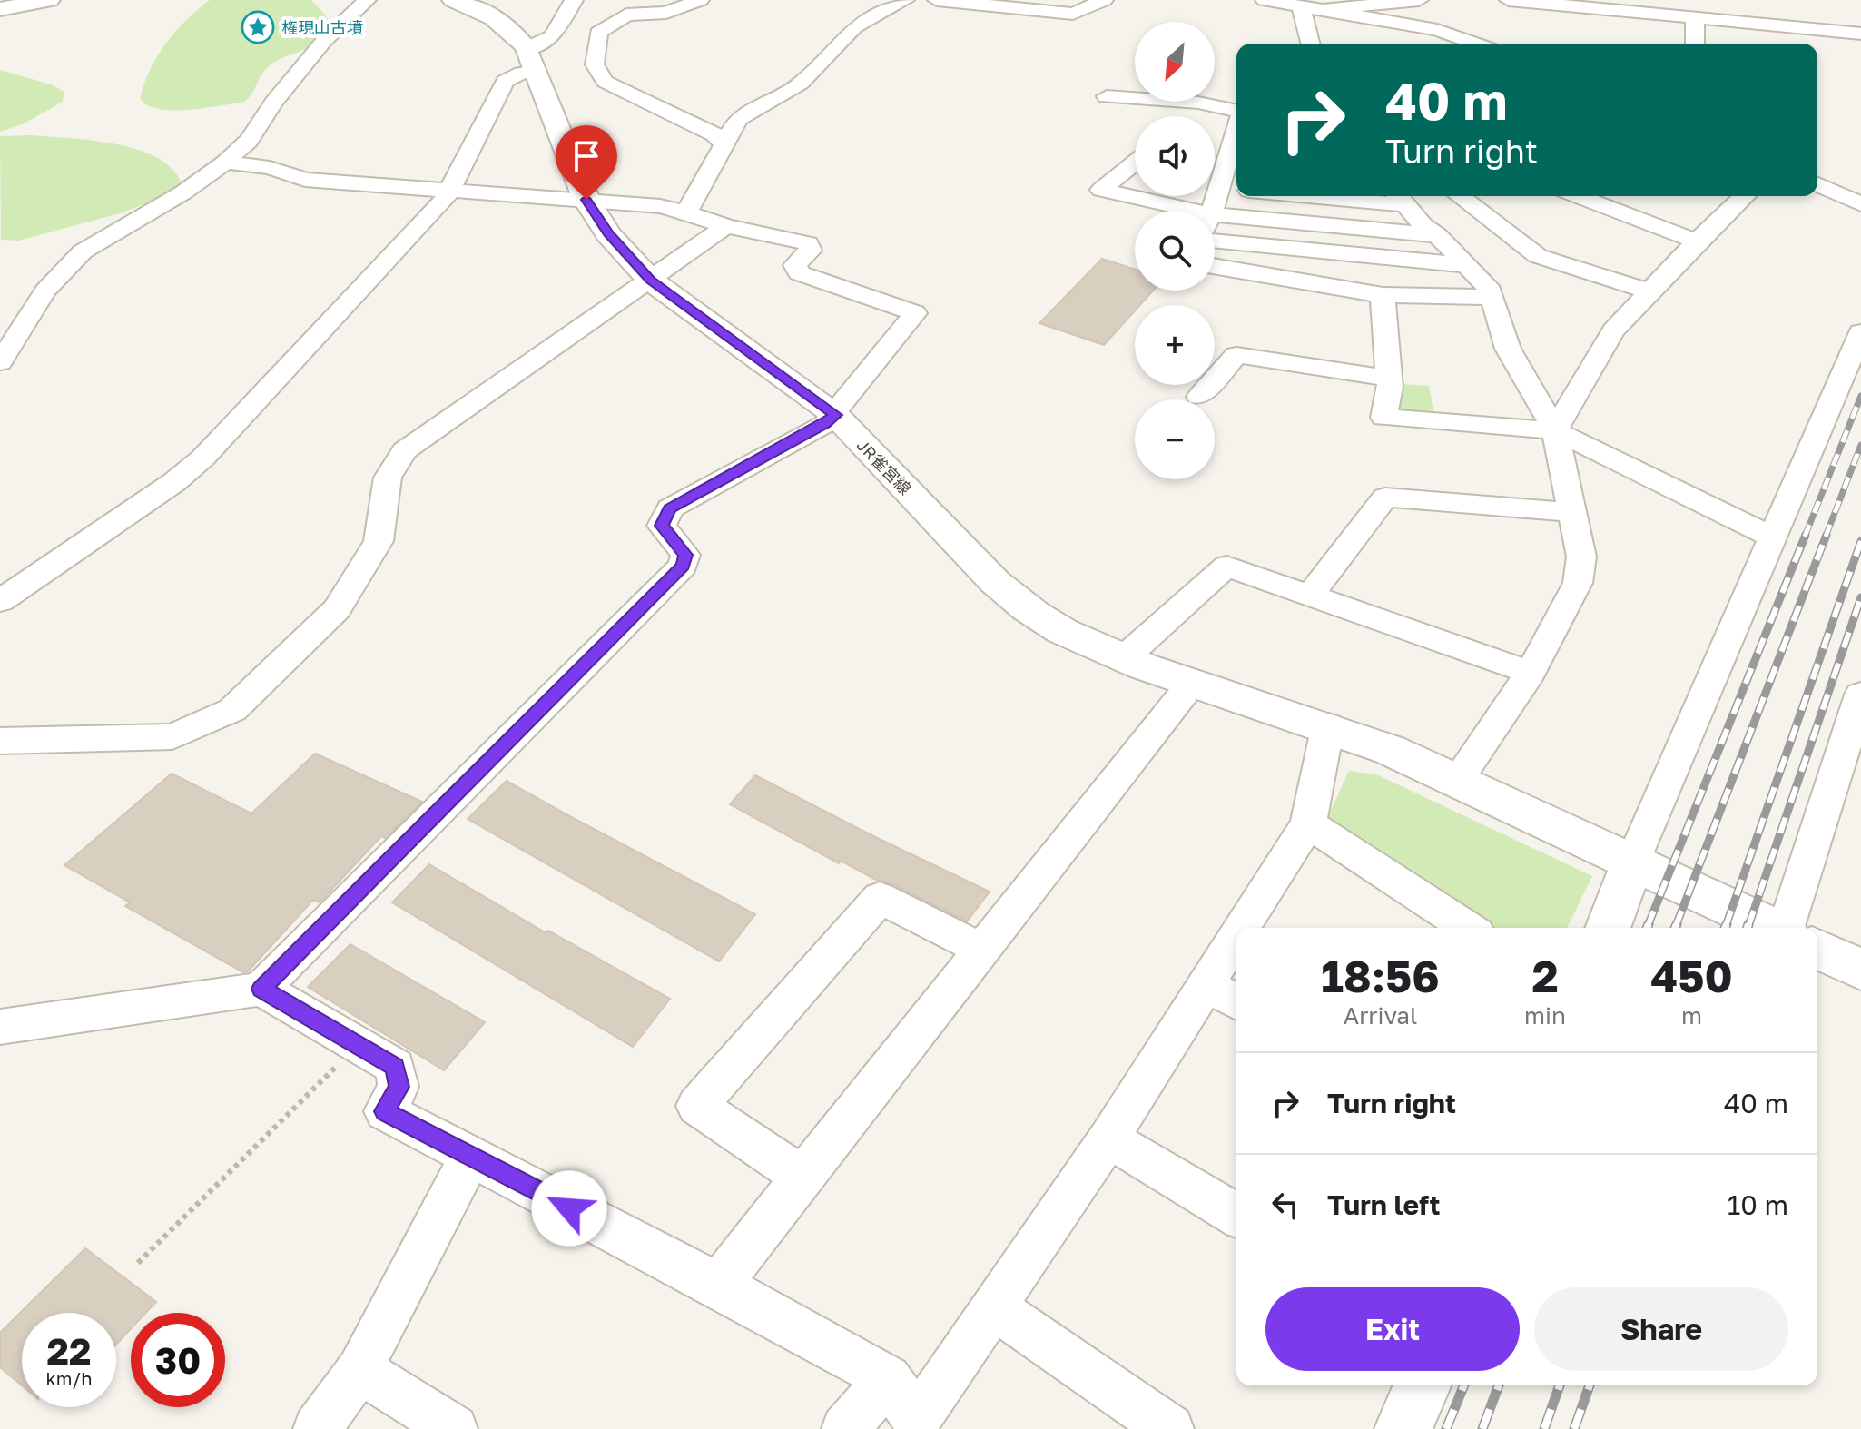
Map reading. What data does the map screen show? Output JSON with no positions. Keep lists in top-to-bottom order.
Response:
{
  "streets": {
    "street": ["JR雀宮線"]
  },
  "places": {
    "place": ["権現山古墳"]
  },
  "north": "bottom left",
  "page": {
    "map_buttons": ["+", "−"],
    "turn": ["40 m", "Turn right"],
    "eta": [
      "18:56",
      "Arrival",
      "2",
      "min",
      "450",
      "m"
    ],
    "list": [
      {
        "name": "Turn right",
        "value": "40 m"
      },
      {
        "name": "Turn left",
        "value": "10 m"
      }
    ],
    "buttons": ["Exit", "Share"],
    "speed": "22 km/h",
    "limit": "30"
  }
}
